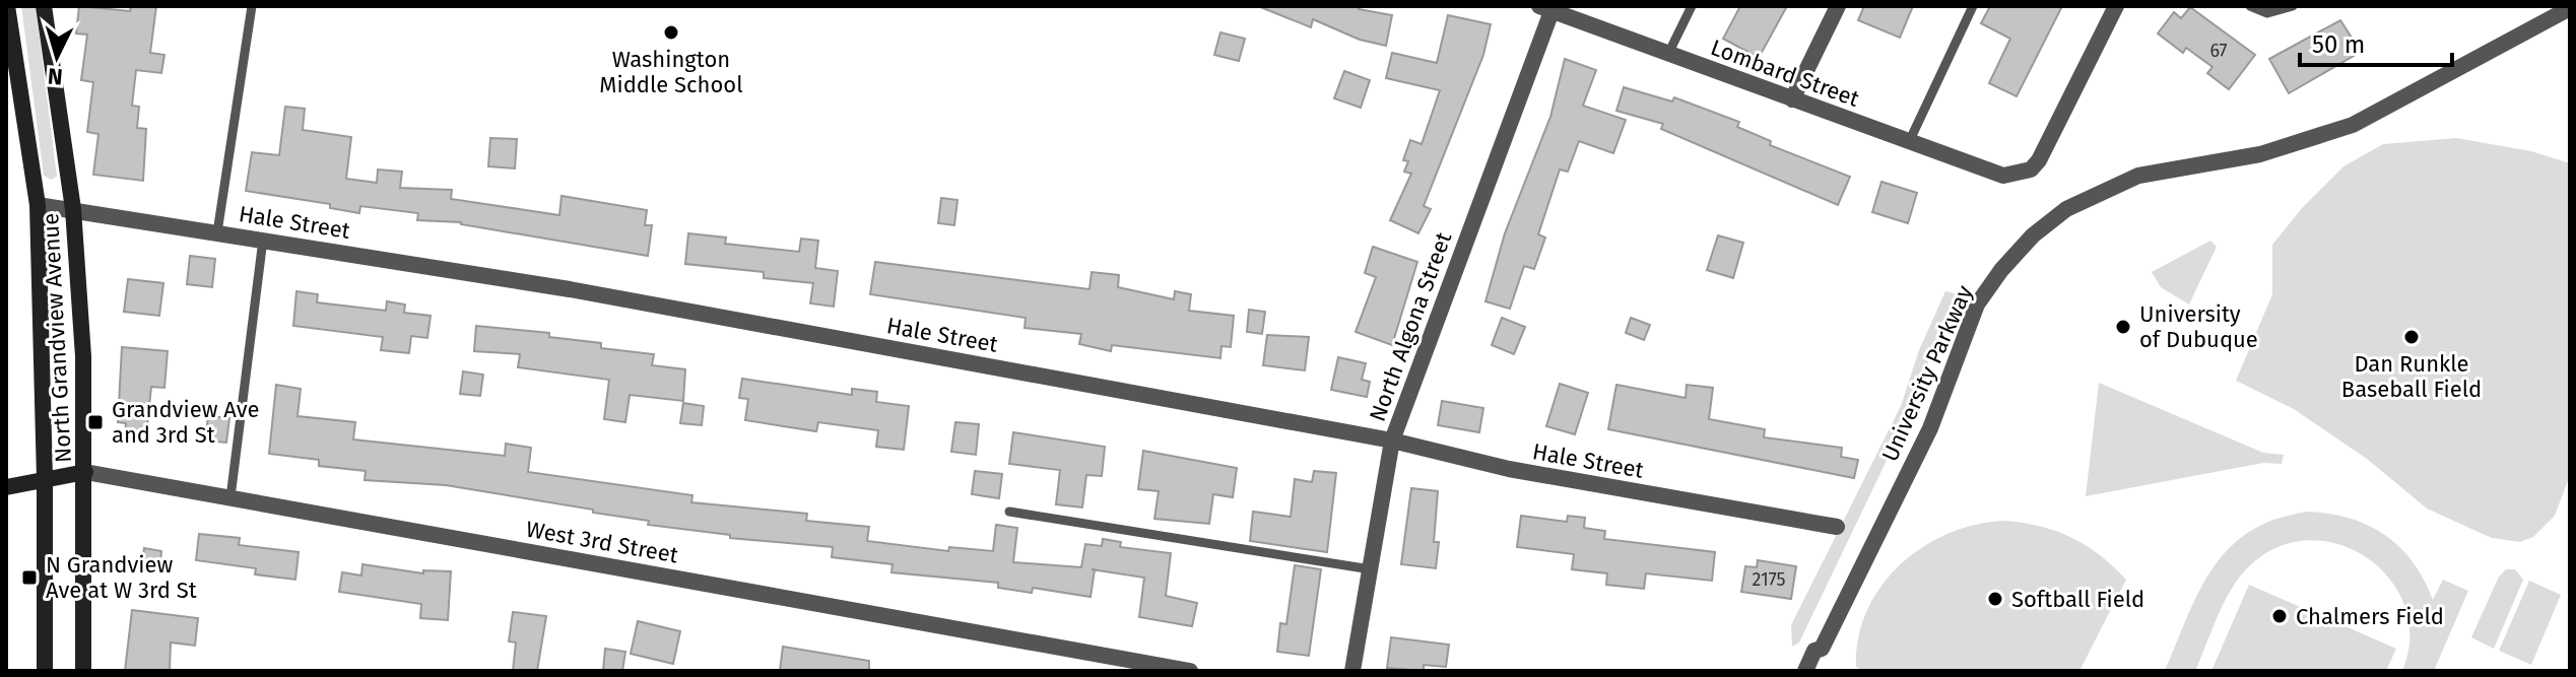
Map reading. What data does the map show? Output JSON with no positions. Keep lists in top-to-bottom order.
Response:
{
  "streets": {
    "main road": ["North Grandview Avenue", "West 3rd Street"],
    "street": [
      "Lombard Street",
      "Hale Street",
      "North Algona Street",
      "University Parkway"
    ]
  },
  "crossings": [
    ["Lombard Street", "North Algona Street"],
    ["Hale Street", "North Algona Street"],
    ["Hale Street", "North Grandview Avenue"],
    ["North Grandview Avenue", "West 3rd Street"]
  ],
  "places": {
    "other": [
      "Washington Middle School",
      "University of Dubuque",
      "Dan Runkle Baseball Field",
      "Softball Field",
      "Chalmers Field"
    ],
    "transit": ["Grandview Ave and 3rd St", "N Grandview Ave at W 3rd St"]
  },
  "house_numbers": ["67", "2175"],
  "scale_bar": "50 m",
  "north": "bottom"
}
